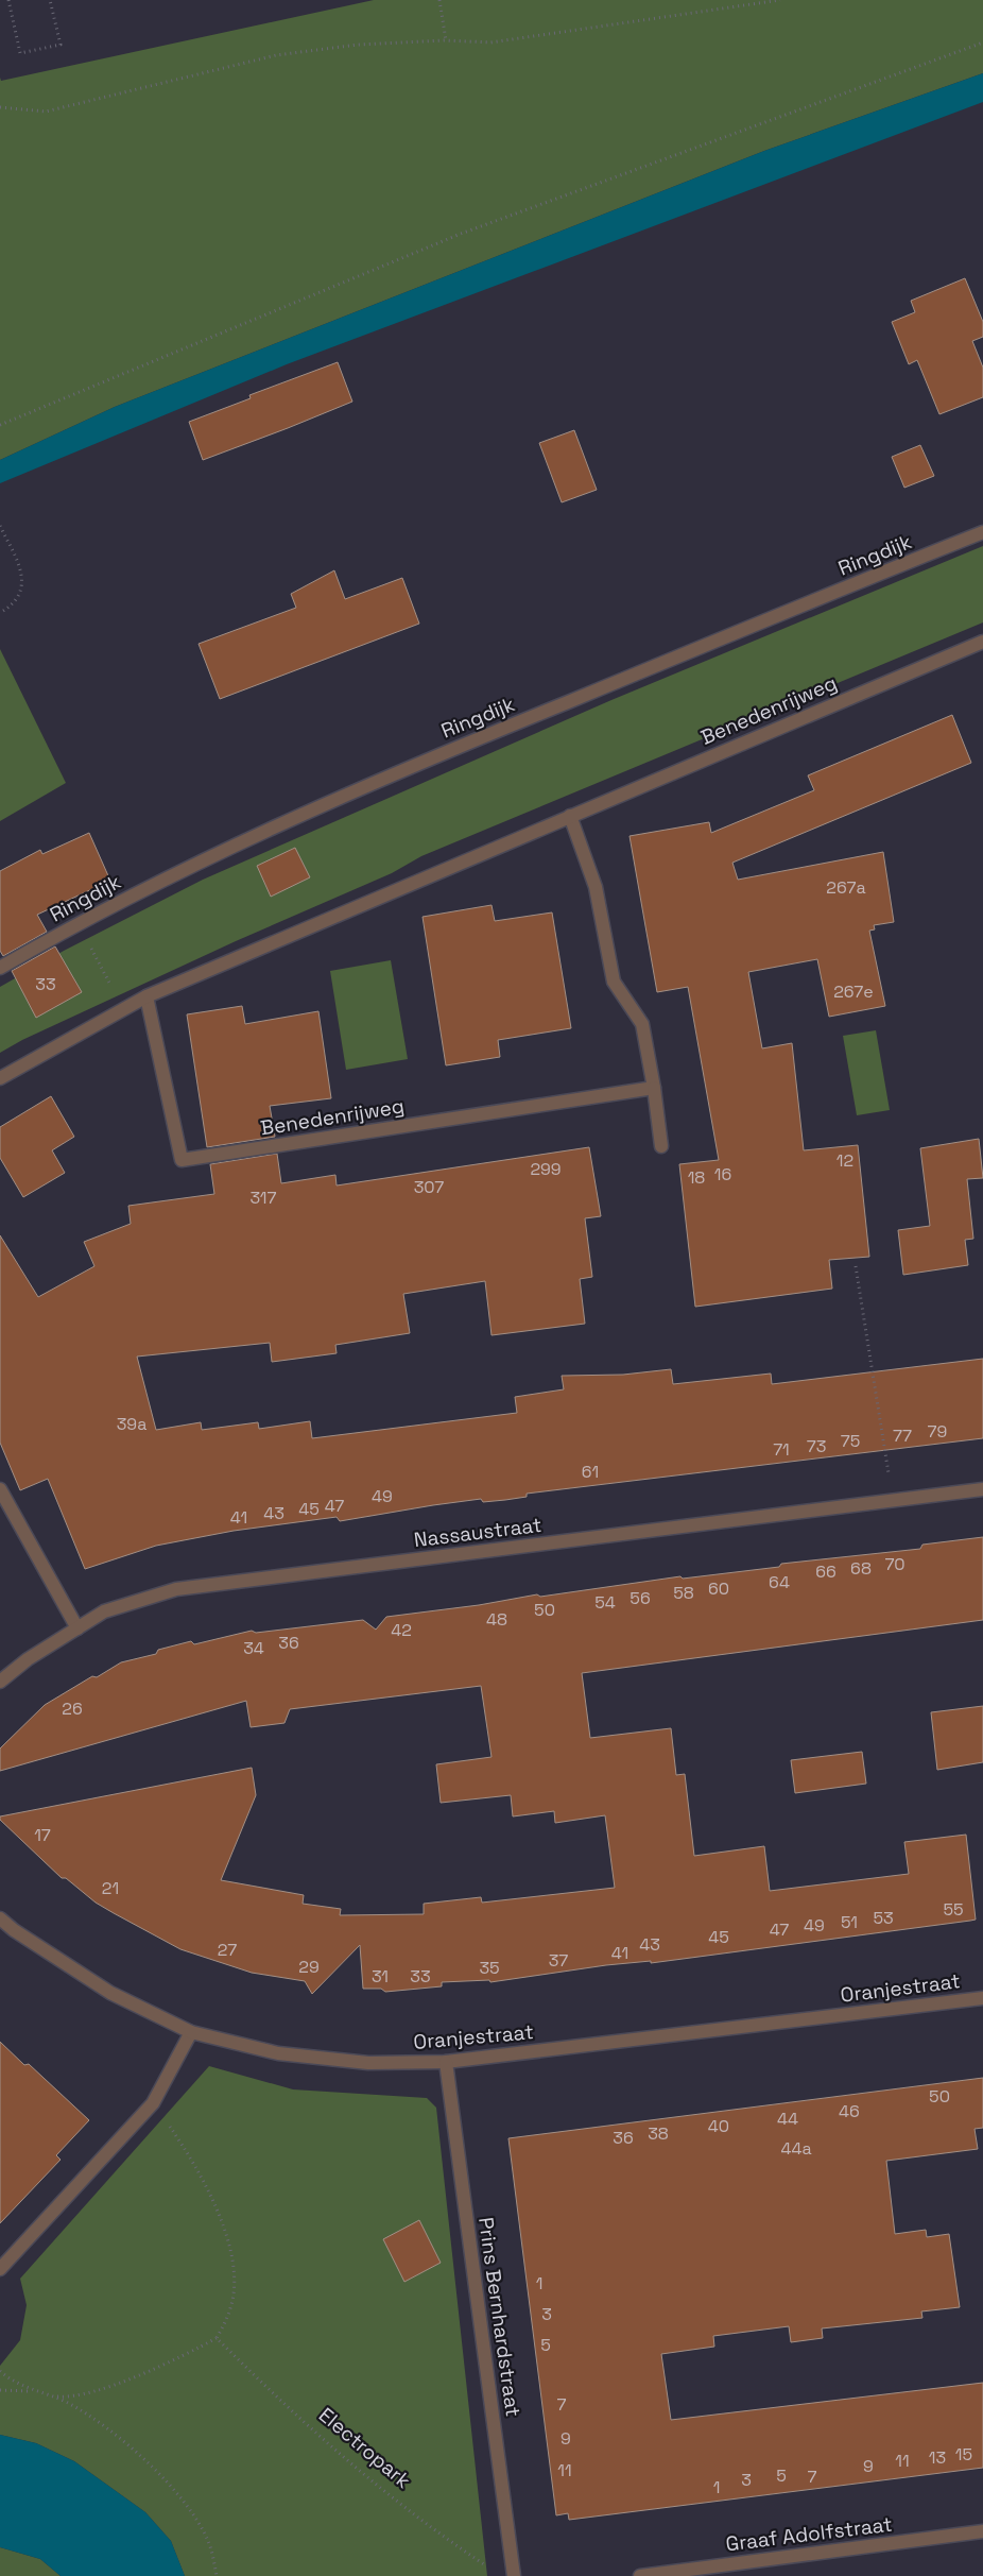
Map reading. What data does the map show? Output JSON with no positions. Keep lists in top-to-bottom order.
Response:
{
  "streets": {
    "street": [
      "Ringdijk",
      "Benedenrijweg",
      "Nassaustraat",
      "Oranjestraat",
      "Prins Bernhardstraat",
      "Graaf Adolfstraat"
    ],
    "path": ["Electropark"]
  },
  "crossings": [
    ["Oranjestraat", "Prins Bernhardstraat"]
  ],
  "house_numbers": [
    "267a",
    "33",
    "267e",
    "12",
    "299",
    "16",
    "18",
    "307",
    "317",
    "39a",
    "79",
    "77",
    "75",
    "73",
    "71",
    "61",
    "49",
    "47",
    "45",
    "43",
    "41",
    "70",
    "68",
    "66",
    "64",
    "60",
    "58",
    "56",
    "54",
    "50",
    "48",
    "42",
    "36",
    "34",
    "26",
    "17",
    "21",
    "55",
    "53",
    "51",
    "49",
    "47",
    "45",
    "43",
    "27",
    "41",
    "37",
    "29",
    "35",
    "31",
    "33",
    "50",
    "46",
    "44",
    "40",
    "38",
    "36",
    "44a",
    "1",
    "3",
    "5",
    "7",
    "9",
    "15",
    "13",
    "11",
    "9",
    "11",
    "5",
    "7",
    "3",
    "1"
  ]
}
